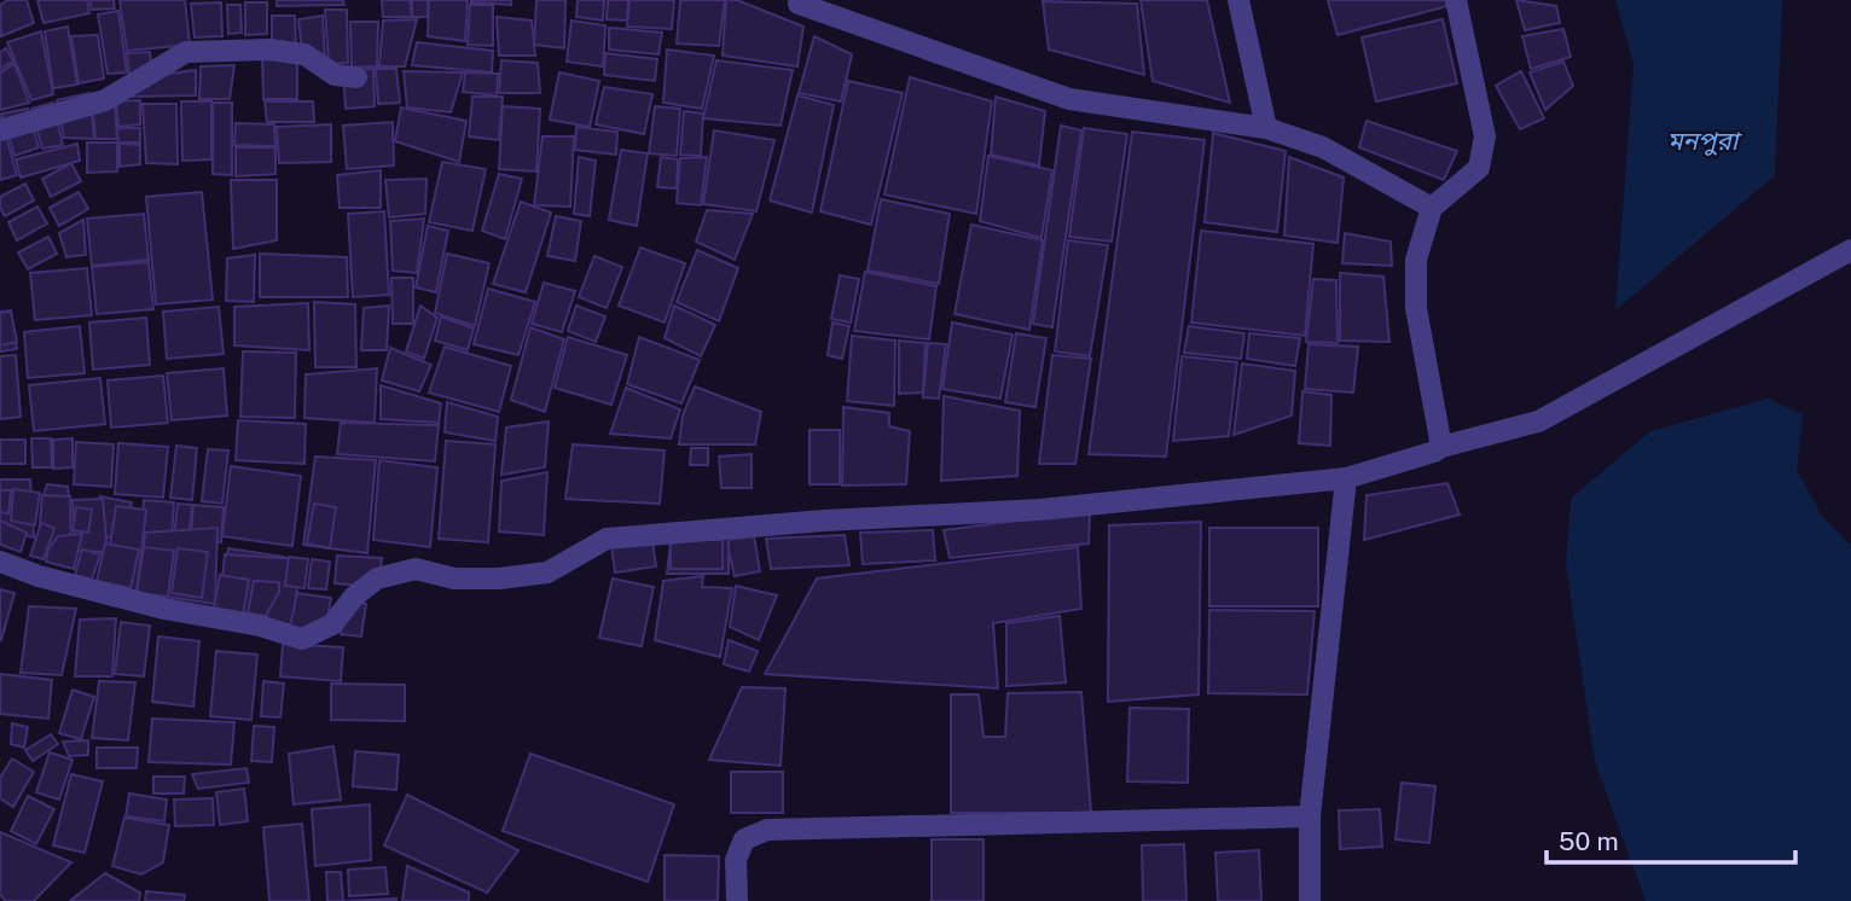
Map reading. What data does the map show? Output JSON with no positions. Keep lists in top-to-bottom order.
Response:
{
  "water": ["মনপুরা"],
  "scale_bar": "50 m"
}
